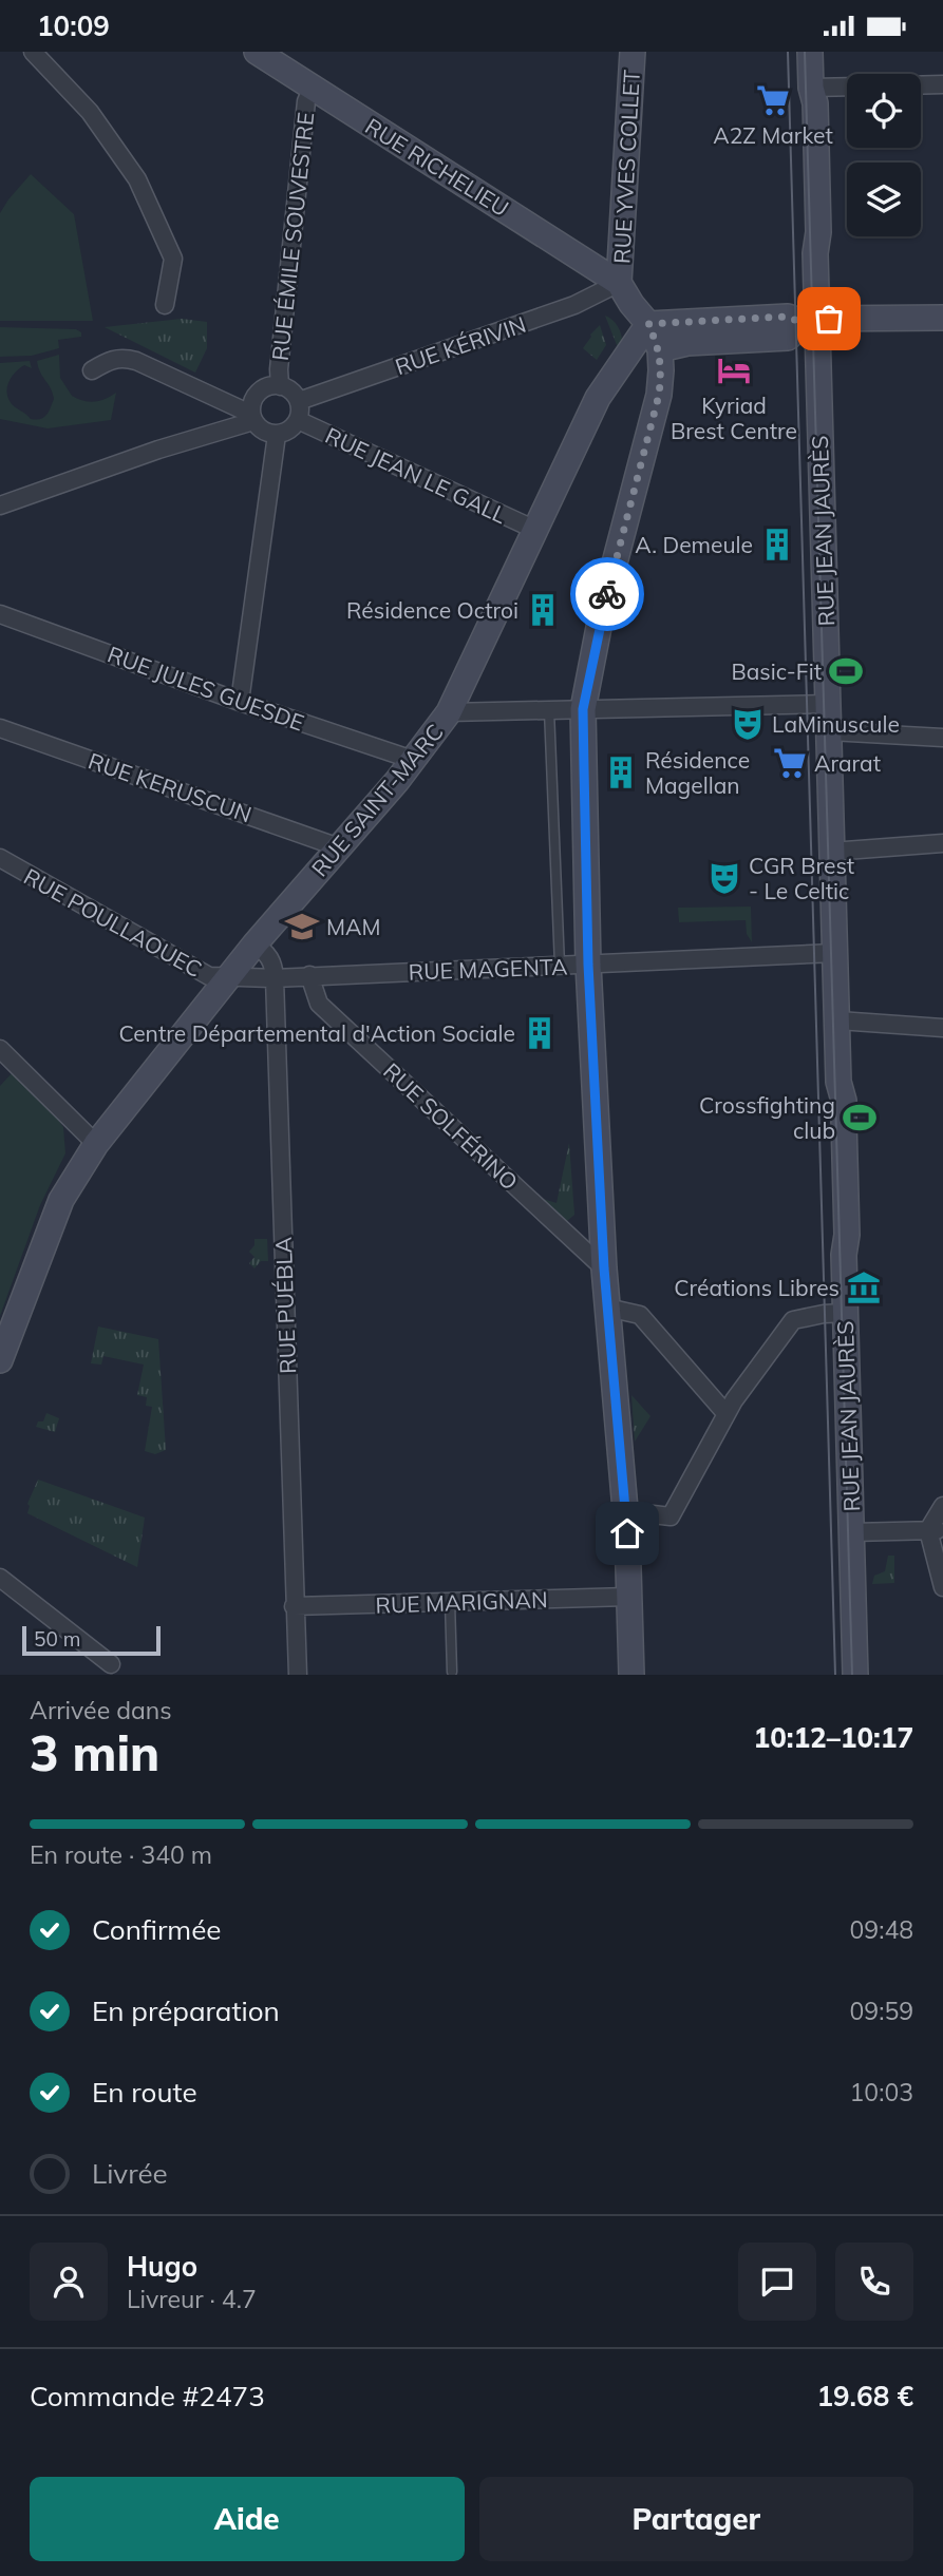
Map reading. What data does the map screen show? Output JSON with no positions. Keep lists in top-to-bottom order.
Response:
{
  "streets": {
    "street": [
      "RUE RICHELIEU",
      "RUE YVES COLLET",
      "RUE ÉMILE SOUVESTRE",
      "RUE KÉRIVIN",
      "RUE JEAN LE GALL",
      "RUE JEAN JAURÈS",
      "RUE JULES GUESDE",
      "RUE KERUSCUN",
      "RUE SAINT-MARC",
      "RUE POULLAOUEC",
      "RUE MAGENTA",
      "RUE SOLFÉRINO",
      "RUE PUÉBLA",
      "RUE MARIGNAN"
    ]
  },
  "crossings": [
    ["RUE RICHELIEU", "RUE YVES COLLET"],
    ["RUE RICHELIEU", "RUE ÉMILE SOUVESTRE"],
    ["RUE RICHELIEU", "RUE KÉRIVIN"],
    ["RUE YVES COLLET", "RUE KÉRIVIN"],
    ["RUE ÉMILE SOUVESTRE", "RUE KÉRIVIN"],
    ["RUE ÉMILE SOUVESTRE", "RUE JEAN LE GALL"],
    ["RUE KÉRIVIN", "RUE JEAN LE GALL"],
    ["RUE JEAN LE GALL", "RUE SAINT-MARC"],
    ["RUE JEAN JAURÈS", "RUE MAGENTA"],
    ["RUE JULES GUESDE", "RUE SAINT-MARC"],
    ["RUE KERUSCUN", "RUE SAINT-MARC"],
    ["RUE SAINT-MARC", "RUE POULLAOUEC"],
    ["RUE SAINT-MARC", "RUE MAGENTA"],
    ["RUE SAINT-MARC", "RUE PUÉBLA"],
    ["RUE POULLAOUEC", "RUE MAGENTA"],
    ["RUE MAGENTA", "RUE SOLFÉRINO"],
    ["RUE MAGENTA", "RUE PUÉBLA"],
    ["RUE PUÉBLA", "RUE MARIGNAN"]
  ],
  "places": {
    "supermarket": ["A2Z Market", "Ararat"],
    "hotel": ["Kyriad Brest Centre"],
    "building": [
      "A. Demeule",
      "Résidence Octroi",
      "Résidence Magellan",
      "Centre Départemental d'Action Sociale"
    ],
    "sports": ["Basic-Fit", "Crossfighting club"],
    "theatre": ["LaMinuscule", "CGR Brest - Le Celtic"],
    "school or university": ["MAM"],
    "museum": ["Créations Libres"]
  },
  "scale_bar": "50 m",
  "page": {
    "status": "10:09",
    "scale": "50 m",
    "heading": ["3 min", "Arrivée dans", "10:12–10:17"],
    "panel": [
      "Hugo",
      "Livreur · 4.7",
      "Commande #2473",
      "19.68 €"
    ],
    "bar": "En route · 340 m",
    "list": [
      ["Confirmée", "09:48"],
      ["En préparation", "09:59"],
      ["En route", "10:03"],
      "Livrée"
    ],
    "buttons": ["Aide", "Partager"]
  }
}
